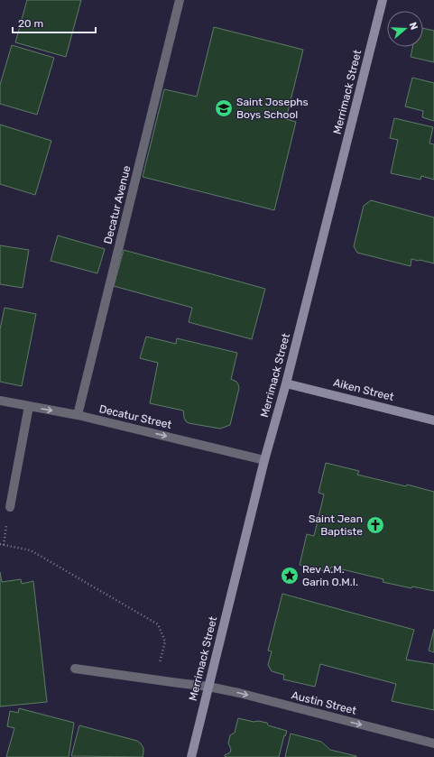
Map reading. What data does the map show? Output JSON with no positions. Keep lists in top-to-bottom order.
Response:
{
  "streets": {
    "main road": ["Merrimack Street", "Aiken Street"],
    "street": ["Decatur Avenue", "Decatur Street", "Austin Street"]
  },
  "crossings": [
    ["Merrimack Street", "Aiken Street"],
    ["Merrimack Street", "Decatur Street"],
    ["Merrimack Street", "Austin Street"],
    ["Decatur Avenue", "Decatur Street"]
  ],
  "one_way": ["Decatur Street", "Austin Street"],
  "places": {
    "school or university": ["Saint Josephs Boys School"],
    "church": ["Saint Jean Baptiste"],
    "place": ["Rev A.M. Garin O.M.I."]
  },
  "scale_bar": "20 m",
  "north": "right"
}
